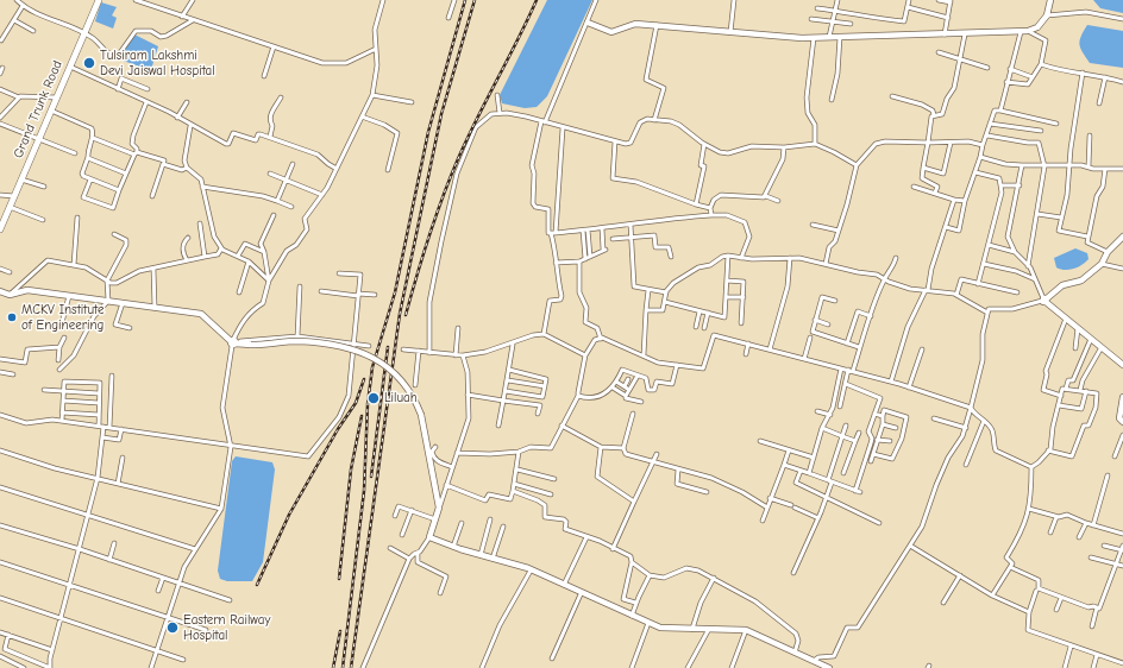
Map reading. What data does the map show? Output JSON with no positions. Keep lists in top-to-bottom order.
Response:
{
  "streets": {
    "main road": ["Grand Trunk Road"]
  },
  "places": [
    "Tulsiram Lakshmi Devi Jaiswal Hospital",
    "MCKV Institute of Engineering",
    "Liluah",
    "Eastern Railway Hospital"
  ]
}
